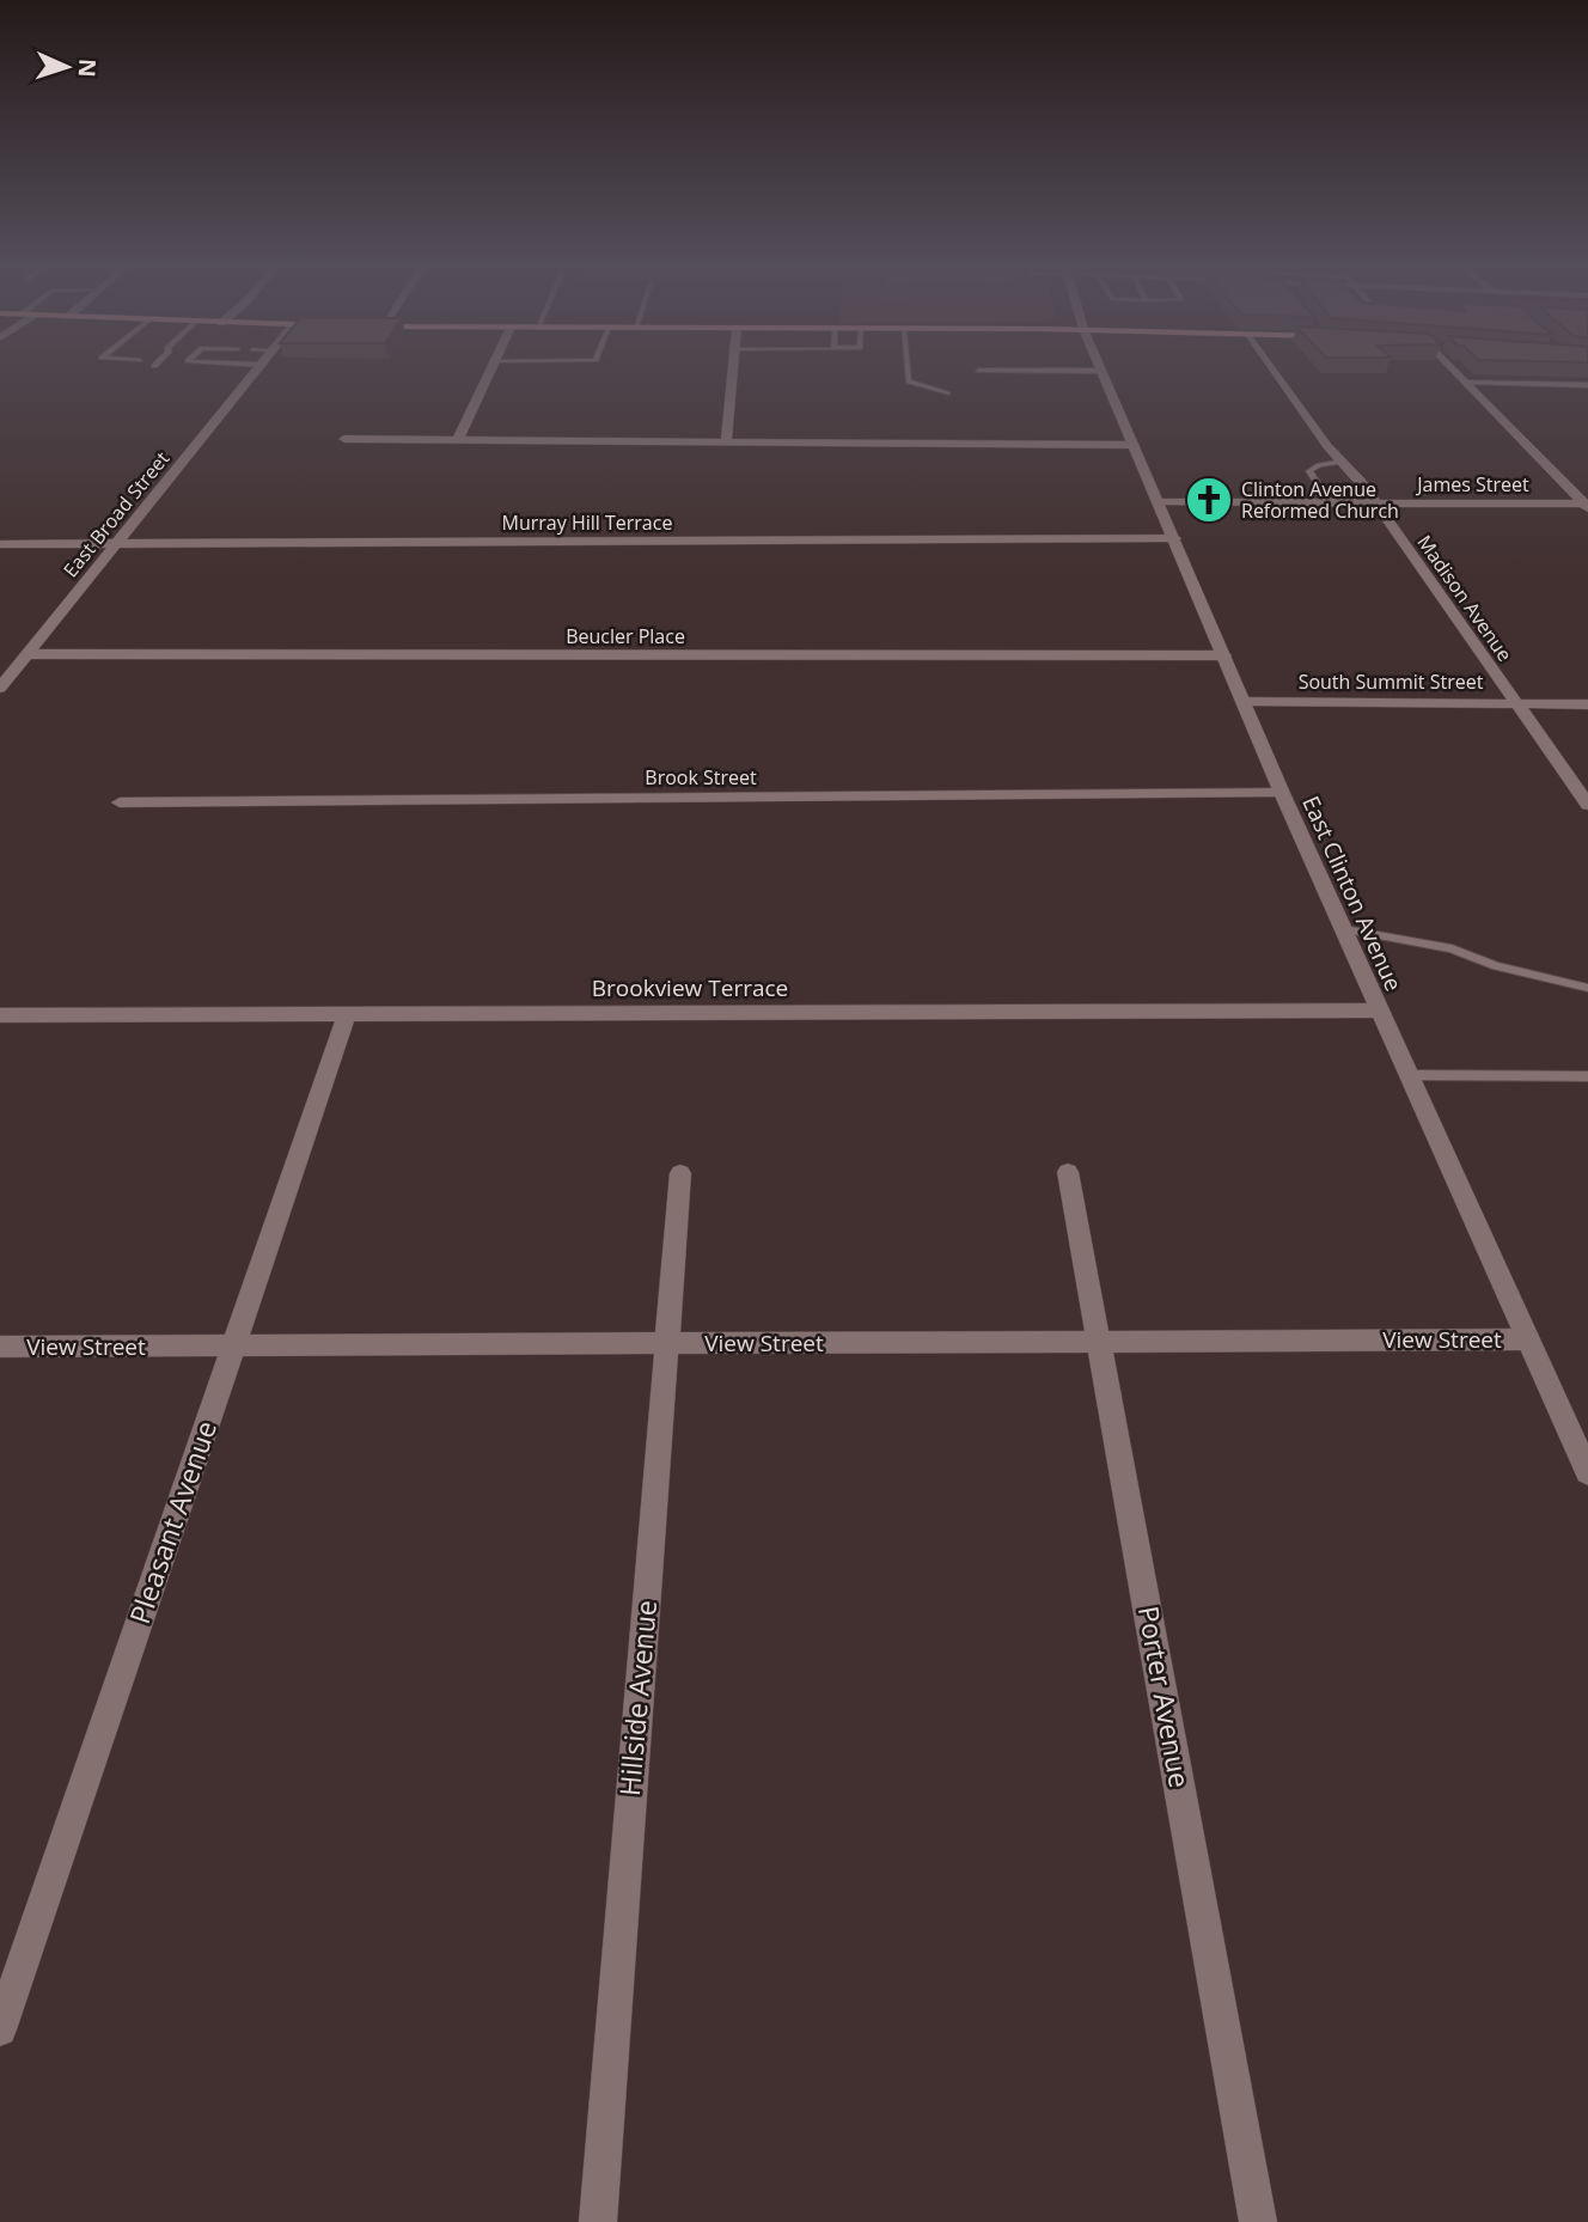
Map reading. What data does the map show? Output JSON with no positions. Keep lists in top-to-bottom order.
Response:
{
  "streets": {
    "street": [
      "James Street",
      "East Broad Street",
      "Murray Hill Terrace",
      "Madison Avenue",
      "Beucler Place",
      "South Summit Street",
      "Brook Street",
      "East Clinton Avenue",
      "Brookview Terrace",
      "View Street",
      "Pleasant Avenue",
      "Porter Avenue",
      "Hillside Avenue"
    ]
  },
  "crossings": [
    ["James Street", "Madison Avenue"],
    ["James Street", "East Clinton Avenue"],
    ["East Broad Street", "Murray Hill Terrace"],
    ["East Broad Street", "Beucler Place"],
    ["Murray Hill Terrace", "East Clinton Avenue"],
    ["Madison Avenue", "South Summit Street"],
    ["Beucler Place", "East Clinton Avenue"],
    ["South Summit Street", "East Clinton Avenue"],
    ["Brook Street", "East Clinton Avenue"],
    ["East Clinton Avenue", "Brookview Terrace"],
    ["East Clinton Avenue", "View Street"],
    ["Brookview Terrace", "Pleasant Avenue"],
    ["View Street", "Pleasant Avenue"],
    ["View Street", "Porter Avenue"],
    ["View Street", "Hillside Avenue"]
  ],
  "places": {
    "church": ["Clinton Avenue Reformed Church"]
  },
  "north": "right"
}
